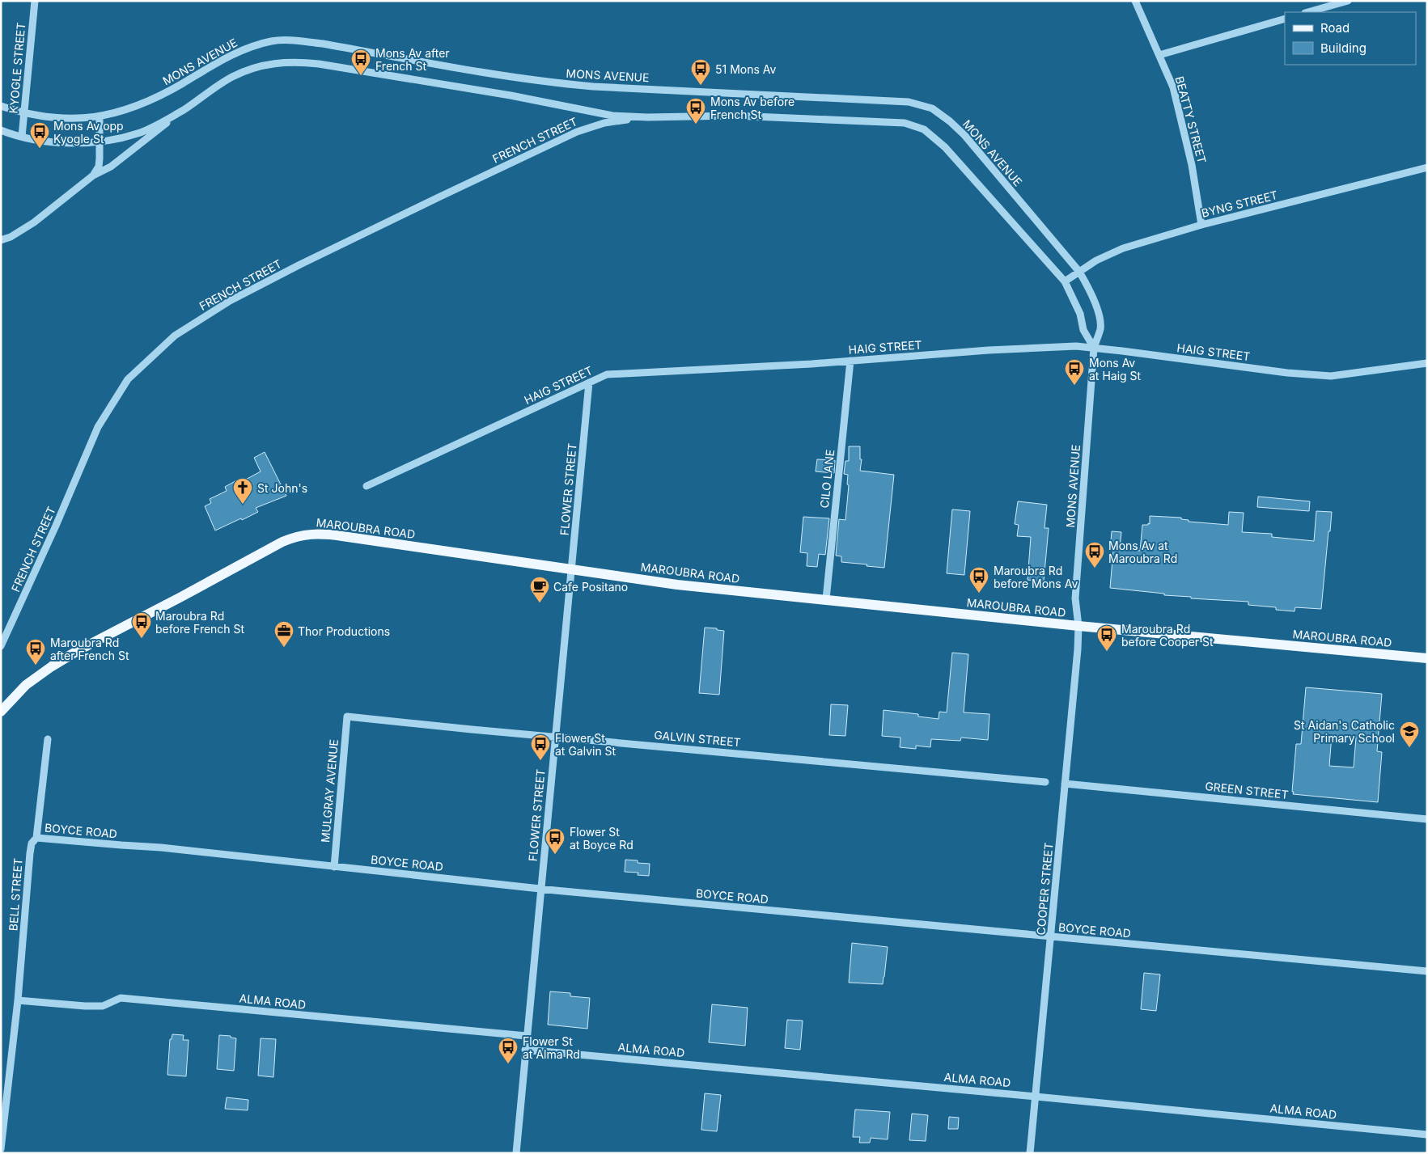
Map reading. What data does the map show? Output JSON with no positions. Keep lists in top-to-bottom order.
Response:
{
  "streets": {
    "main road": ["MAROUBRA ROAD"],
    "street": [
      "MONS AVENUE",
      "KYOGLE STREET",
      "BEATTY STREET",
      "FRENCH STREET",
      "BYNG STREET",
      "HAIG STREET",
      "CILO LANE",
      "FLOWER STREET",
      "GALVIN STREET",
      "GREEN STREET",
      "MULGRAY AVENUE",
      "BOYCE ROAD",
      "COOPER STREET",
      "BELL STREET",
      "ALMA ROAD"
    ]
  },
  "crossings": [
    ["MONS AVENUE", "KYOGLE STREET"],
    ["MONS AVENUE", "BYNG STREET"],
    ["MONS AVENUE", "HAIG STREET"],
    ["MONS AVENUE", "MAROUBRA ROAD"],
    ["MONS AVENUE", "COOPER STREET"],
    ["BEATTY STREET", "BYNG STREET"],
    ["HAIG STREET", "CILO LANE"],
    ["HAIG STREET", "FLOWER STREET"],
    ["CILO LANE", "MAROUBRA ROAD"],
    ["FLOWER STREET", "MAROUBRA ROAD"],
    ["FLOWER STREET", "GALVIN STREET"],
    ["FLOWER STREET", "BOYCE ROAD"],
    ["FLOWER STREET", "ALMA ROAD"],
    ["MAROUBRA ROAD", "COOPER STREET"],
    ["GALVIN STREET", "MULGRAY AVENUE"],
    ["GREEN STREET", "COOPER STREET"],
    ["MULGRAY AVENUE", "BOYCE ROAD"],
    ["BOYCE ROAD", "COOPER STREET"],
    ["BOYCE ROAD", "BELL STREET"],
    ["COOPER STREET", "ALMA ROAD"],
    ["BELL STREET", "ALMA ROAD"]
  ],
  "places": {
    "bus stop": [
      "Mons Av after French St",
      "51 Mons Av",
      "Mons Av before French St",
      "Mons Av opp Kyogle St",
      "Mons Av at Haig St",
      "Mons Av at Maroubra Rd",
      "Maroubra Rd before Mons Av",
      "Maroubra Rd before French St",
      "Maroubra Rd before Cooper St",
      "Maroubra Rd after French St",
      "Flower St at Galvin St",
      "Flower St at Boyce Rd",
      "Flower St at Alma Rd"
    ],
    "church": ["St John's"],
    "cafe": ["Cafe Positano"],
    "office": ["Thor Productions"],
    "school or university": ["St Aidan's Catholic Primary School"]
  },
  "legend": ["Road", "Building"]
}
